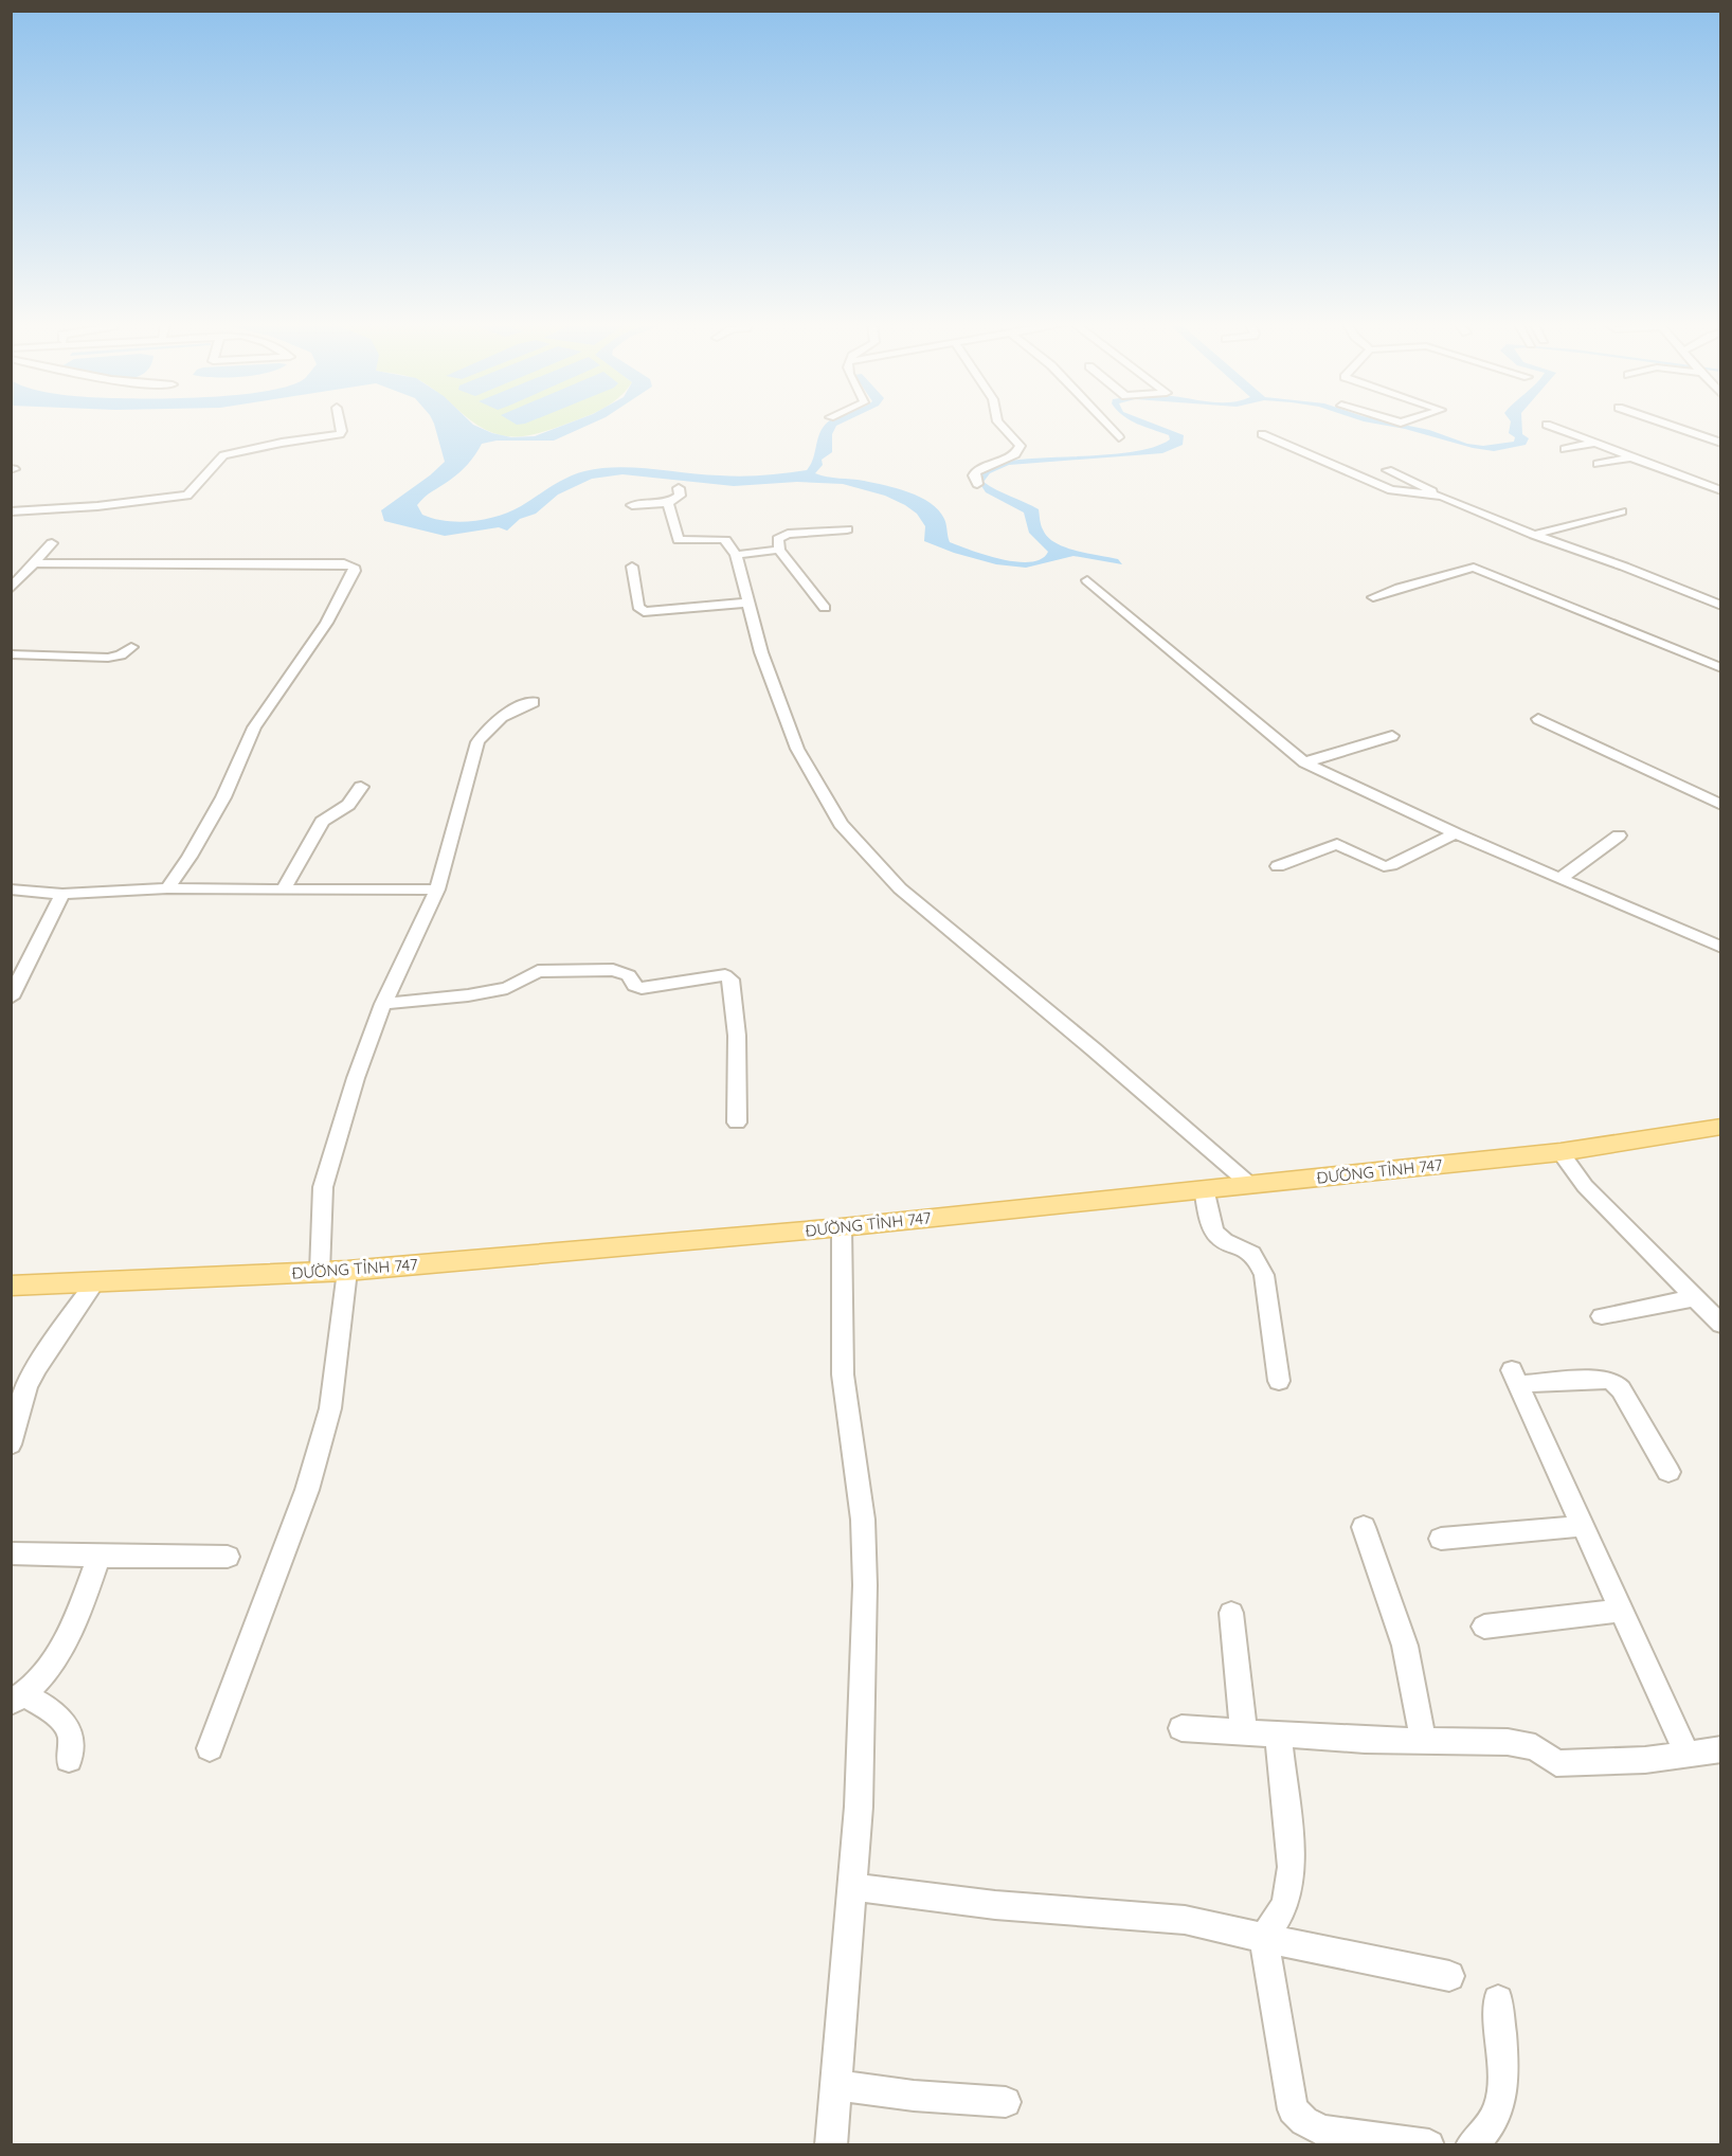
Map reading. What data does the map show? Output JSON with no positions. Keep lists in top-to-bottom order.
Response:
{
  "streets": {
    "main road": ["ĐƯỜNG TỈNH 747"]
  }
}
